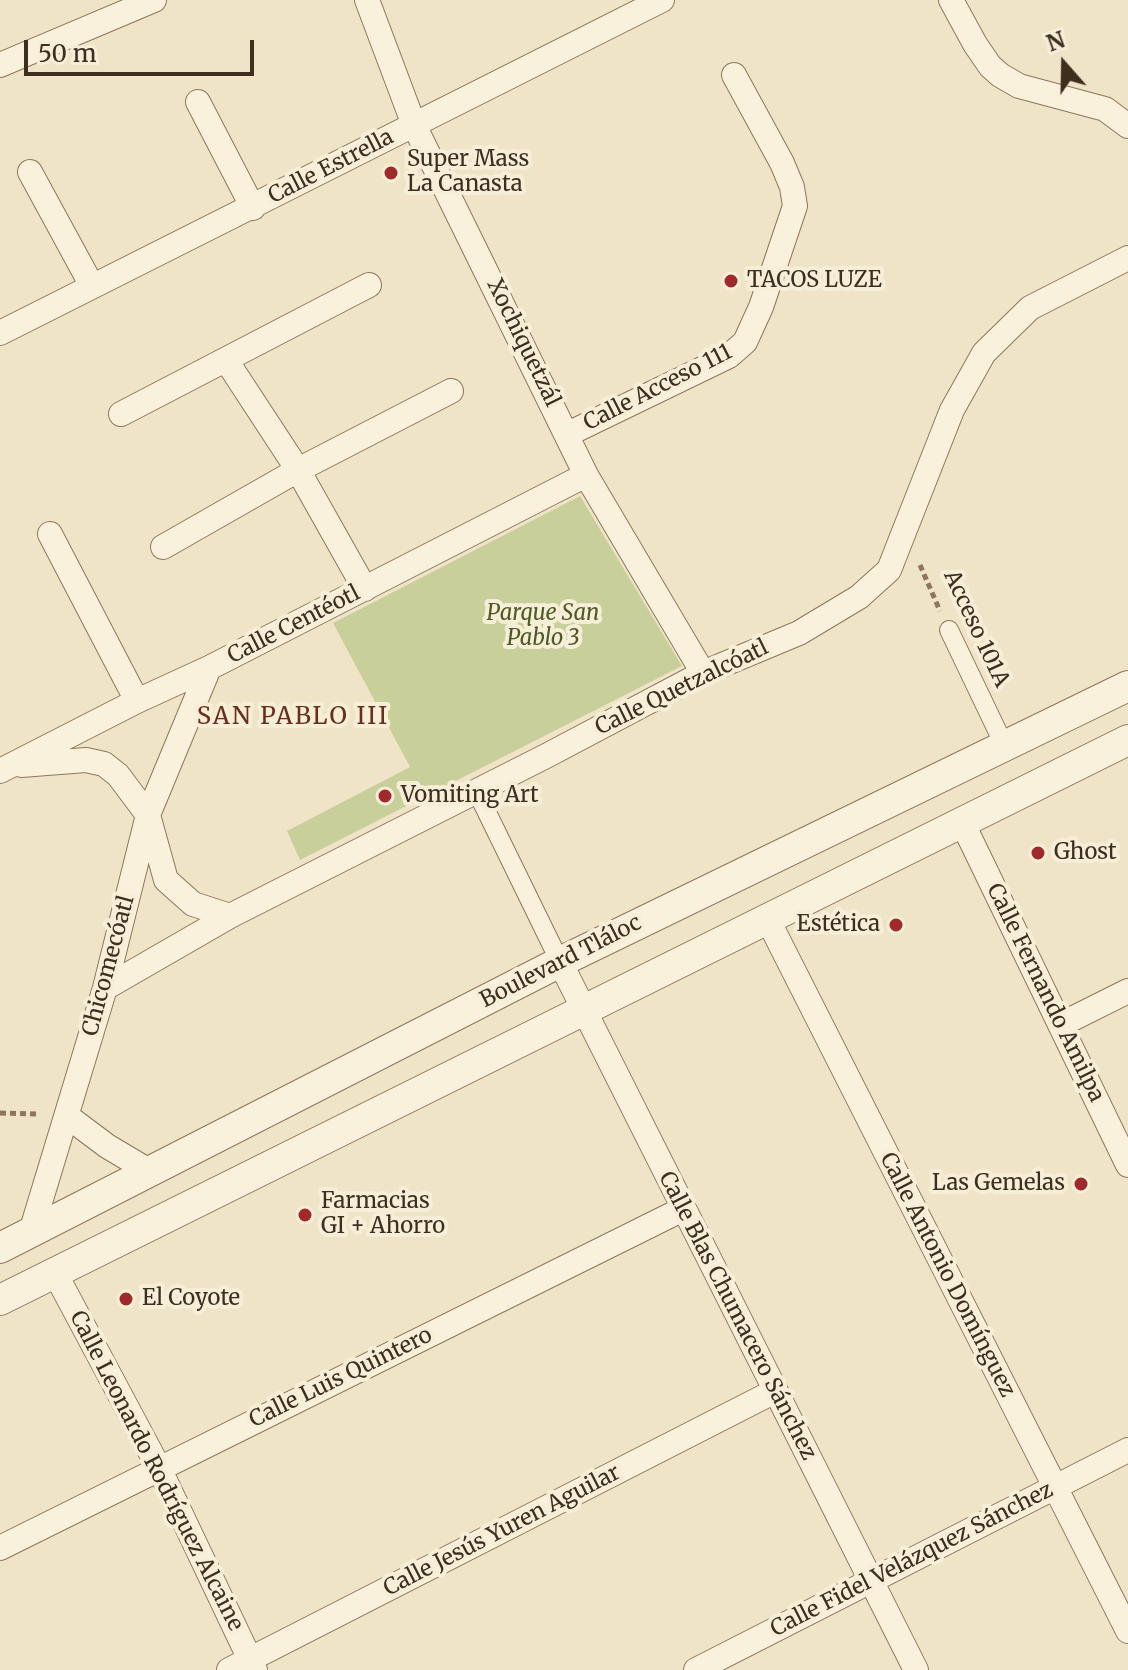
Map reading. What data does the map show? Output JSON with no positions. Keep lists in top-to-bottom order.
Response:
{
  "streets": {
    "street": [
      "Calle Estrella",
      "Xochiquetzál",
      "Calle Acceso 111",
      "Calle Centéotl",
      "Acceso 101A",
      "Calle Quetzalcóatl",
      "Boulevard Tláloc",
      "Chicomecóatl",
      "Calle Fernando Amilpa",
      "Calle Antonio Domínguez",
      "Calle Blas Chumacero Sánchez",
      "Calle Luis Quintero",
      "Calle Leonardo Rodríguez Alcaine",
      "Calle Jesús Yuren Aguilar",
      "Calle Fidel Velázquez Sánchez"
    ]
  },
  "crossings": [
    ["Calle Estrella", "Xochiquetzál"],
    ["Xochiquetzál", "Calle Acceso 111"],
    ["Xochiquetzál", "Calle Centéotl"],
    ["Xochiquetzál", "Calle Quetzalcóatl"],
    ["Calle Centéotl", "Chicomecóatl"],
    ["Acceso 101A", "Calle Quetzalcóatl"],
    ["Acceso 101A", "Boulevard Tláloc"],
    ["Calle Quetzalcóatl", "Chicomecóatl"],
    ["Boulevard Tláloc", "Chicomecóatl"],
    ["Boulevard Tláloc", "Calle Blas Chumacero Sánchez"],
    ["Calle Antonio Domínguez", "Calle Fidel Velázquez Sánchez"],
    ["Calle Blas Chumacero Sánchez", "Calle Luis Quintero"],
    ["Calle Blas Chumacero Sánchez", "Calle Jesús Yuren Aguilar"],
    ["Calle Blas Chumacero Sánchez", "Calle Fidel Velázquez Sánchez"],
    ["Calle Luis Quintero", "Calle Leonardo Rodríguez Alcaine"],
    ["Calle Leonardo Rodríguez Alcaine", "Calle Jesús Yuren Aguilar"]
  ],
  "districts": ["SAN PABLO III"],
  "parks": ["Parque San Pablo 3"],
  "places": [
    "Super Mass La Canasta",
    "TACOS LUZE",
    "Vomiting Art",
    "Ghost",
    "Estética",
    "Las Gemelas",
    "Farmacias GI + Ahorro",
    "El Coyote"
  ],
  "scale_bar": "50 m",
  "north": "top"
}
